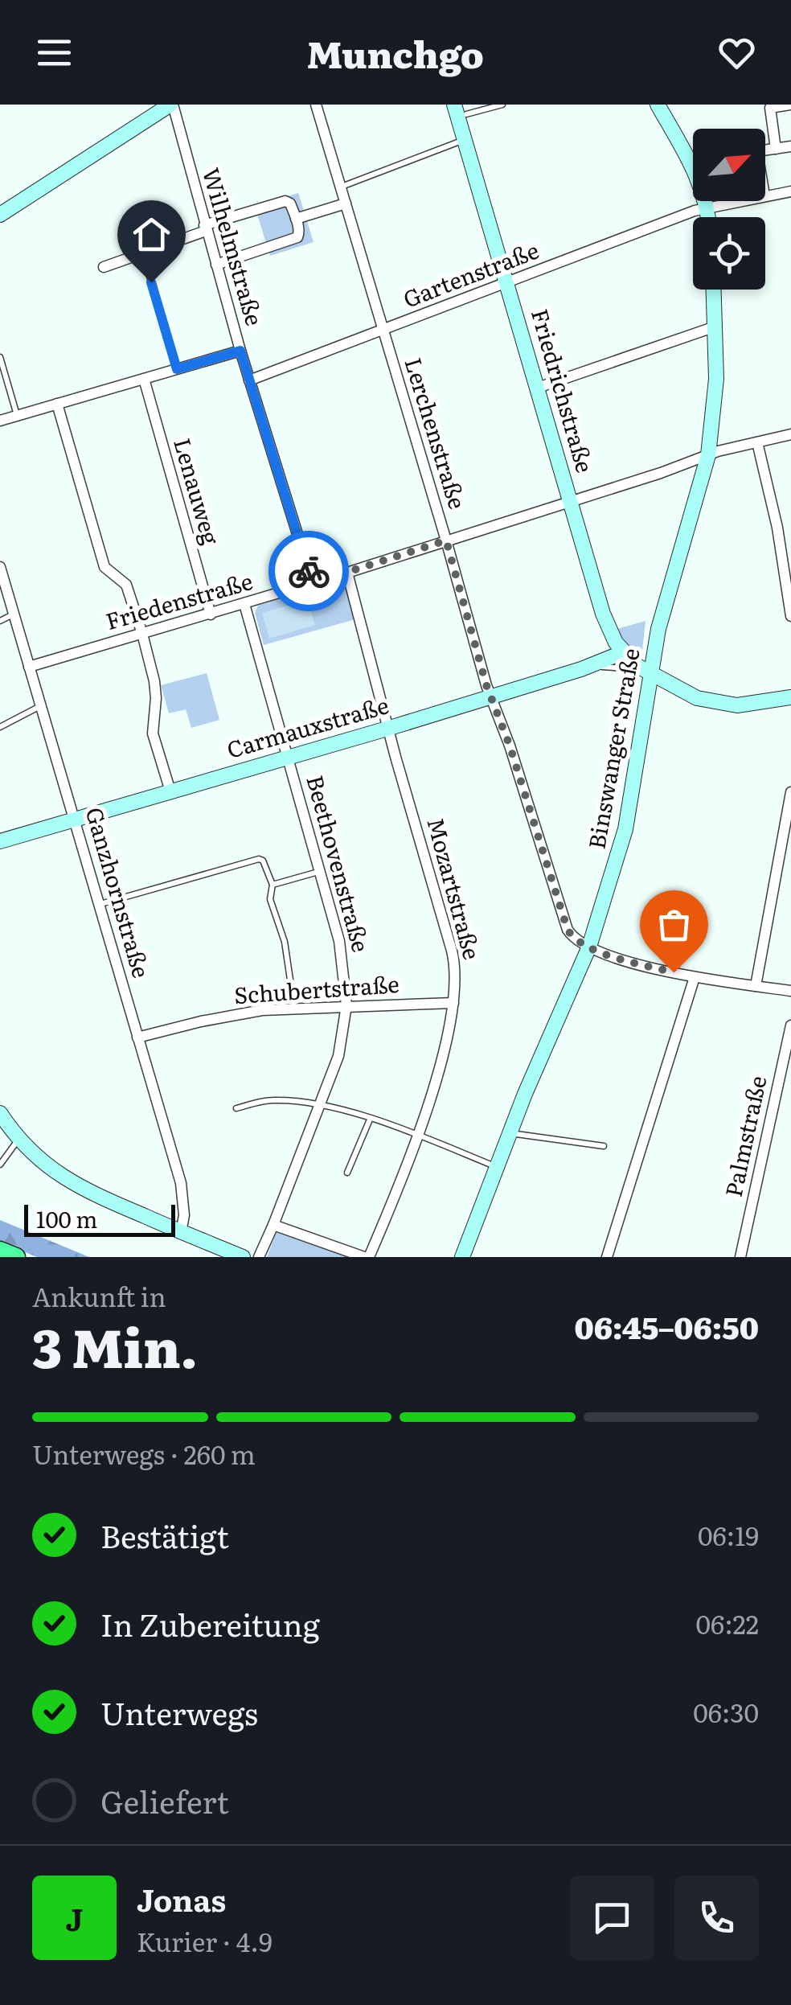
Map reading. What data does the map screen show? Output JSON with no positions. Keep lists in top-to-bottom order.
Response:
{
  "streets": {
    "main road": ["Friedrichstraße", "Carmauxstraße", "Binswanger Straße"],
    "street": [
      "Wilhelmstraße",
      "Gartenstraße",
      "Lerchenstraße",
      "Lenauweg",
      "Friedenstraße",
      "Beethovenstraße",
      "Mozartstraße",
      "Ganzhornstraße",
      "Schubertstraße",
      "Palmstraße"
    ]
  },
  "crossings": [
    ["Wilhelmstraße", "Gartenstraße"],
    ["Wilhelmstraße", "Friedenstraße"],
    ["Gartenstraße", "Friedrichstraße"],
    ["Gartenstraße", "Lerchenstraße"],
    ["Friedrichstraße", "Friedenstraße"],
    ["Friedrichstraße", "Carmauxstraße"],
    ["Friedrichstraße", "Binswanger Straße"],
    ["Lerchenstraße", "Friedenstraße"],
    ["Lerchenstraße", "Carmauxstraße"],
    ["Lerchenstraße", "Binswanger Straße"],
    ["Lenauweg", "Friedenstraße"],
    ["Friedenstraße", "Binswanger Straße"],
    ["Friedenstraße", "Beethovenstraße"],
    ["Friedenstraße", "Mozartstraße"],
    ["Friedenstraße", "Ganzhornstraße"],
    ["Carmauxstraße", "Beethovenstraße"],
    ["Carmauxstraße", "Mozartstraße"],
    ["Carmauxstraße", "Ganzhornstraße"],
    ["Beethovenstraße", "Schubertstraße"],
    ["Mozartstraße", "Schubertstraße"],
    ["Ganzhornstraße", "Schubertstraße"]
  ],
  "scale_bar": "100 m",
  "north": "top right",
  "page": {
    "header": "Munchgo",
    "scale": "100 m",
    "heading": ["3 Min.", "Ankunft in", "06:45–06:50"],
    "panel": ["Jonas", "Kurier · 4.9"],
    "bar": "Unterwegs · 260 m",
    "list": [
      ["Bestätigt", "06:19"],
      ["In Zubereitung", "06:22"],
      ["Unterwegs", "06:30"],
      "Geliefert"
    ],
    "round": "J"
  }
}
